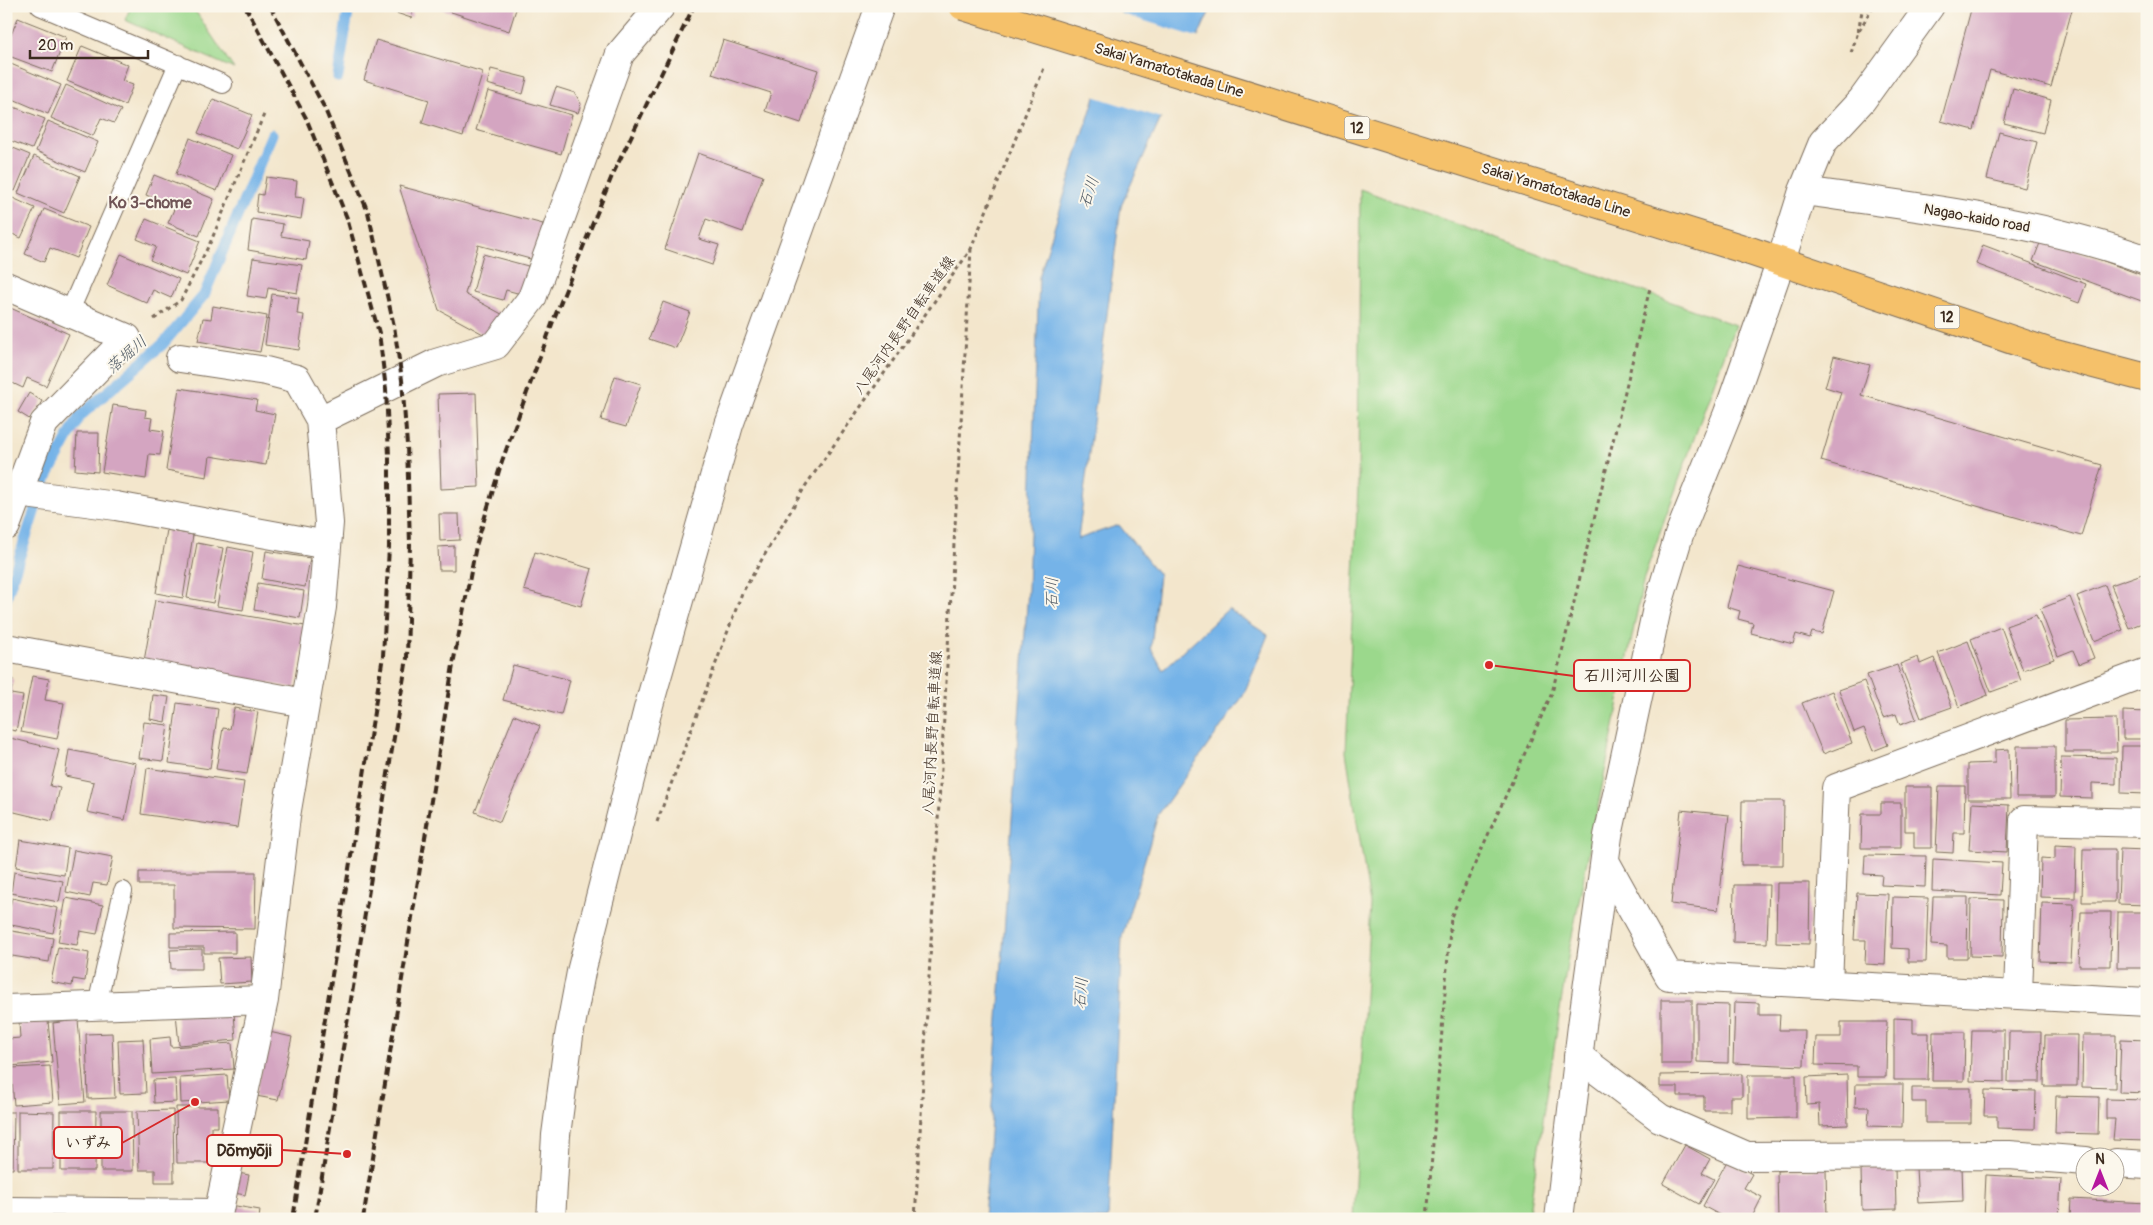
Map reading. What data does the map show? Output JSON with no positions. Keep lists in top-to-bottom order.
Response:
{
  "streets": {
    "main road": ["Sakai Yamatotakada Line", "12"],
    "street": ["Nagao-kaido road"],
    "path": ["八尾河内長野自転車道線"]
  },
  "districts": ["Ko 3-chome"],
  "water": ["石川", "落堀川"],
  "places": ["石川河川公園", "いずみ", "Dōmyōji"],
  "scale_bar": "20 m",
  "north": "top"
}
